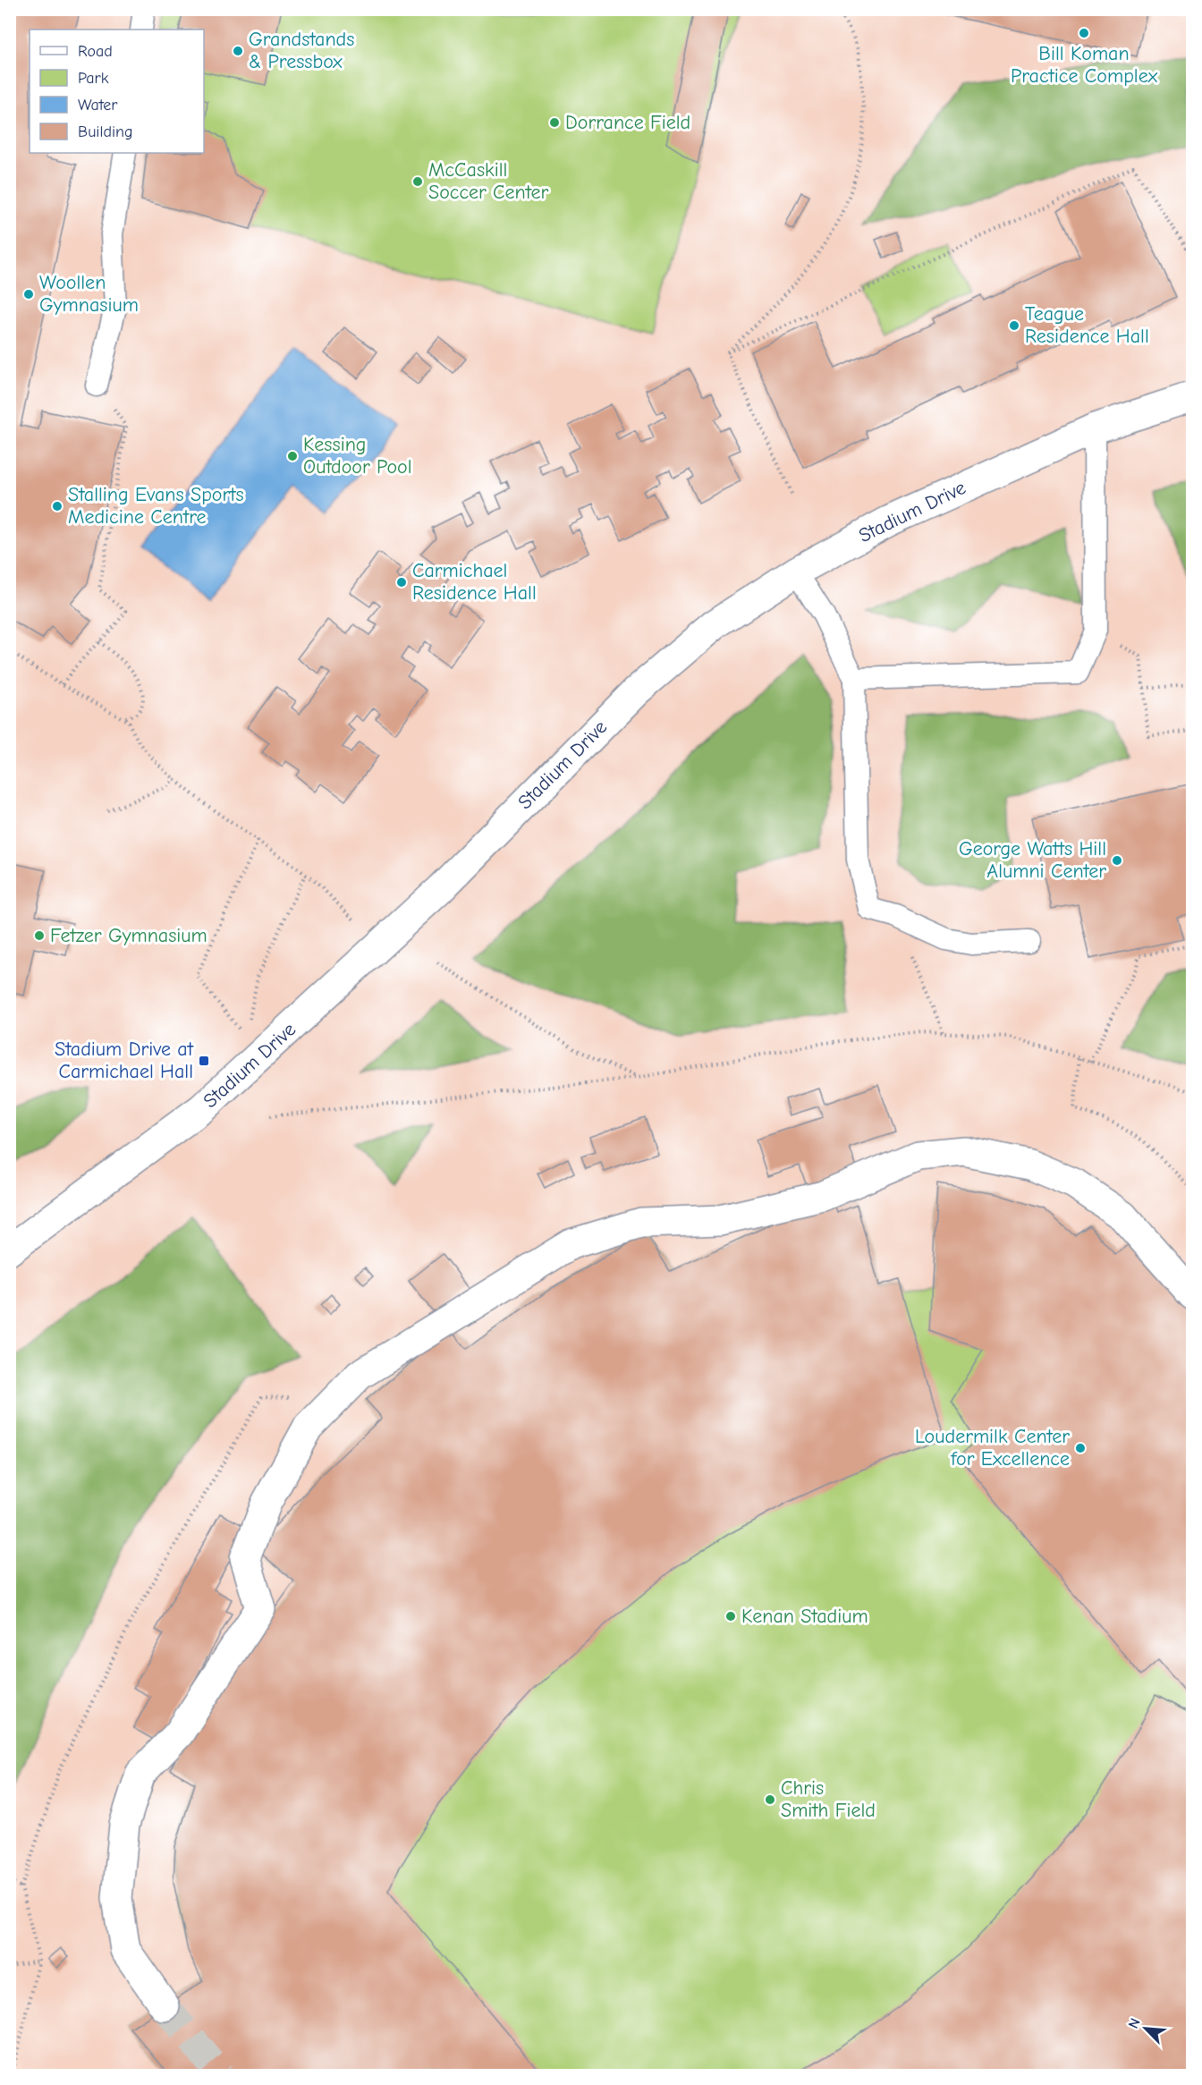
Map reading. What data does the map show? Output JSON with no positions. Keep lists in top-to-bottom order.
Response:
{
  "streets": {
    "street": ["Stadium Drive"]
  },
  "places": {
    "other": [
      "Bill Koman Practice Complex",
      "Grandstands & Pressbox",
      "Dorrance Field",
      "McCaskill Soccer Center",
      "Woollen Gymnasium",
      "Teague Residence Hall",
      "Kessing Outdoor Pool",
      "Stalling Evans Sports Medicine Centre",
      "Carmichael Residence Hall",
      "George Watts Hill Alumni Center",
      "Fetzer Gymnasium",
      "Loudermilk Center for Excellence",
      "Kenan Stadium",
      "Chris Smith Field"
    ],
    "transit": ["Stadium Drive at Carmichael Hall"]
  },
  "legend": [
    "Road",
    "Park",
    "Water",
    "Building"
  ],
  "north": "top left"
}
